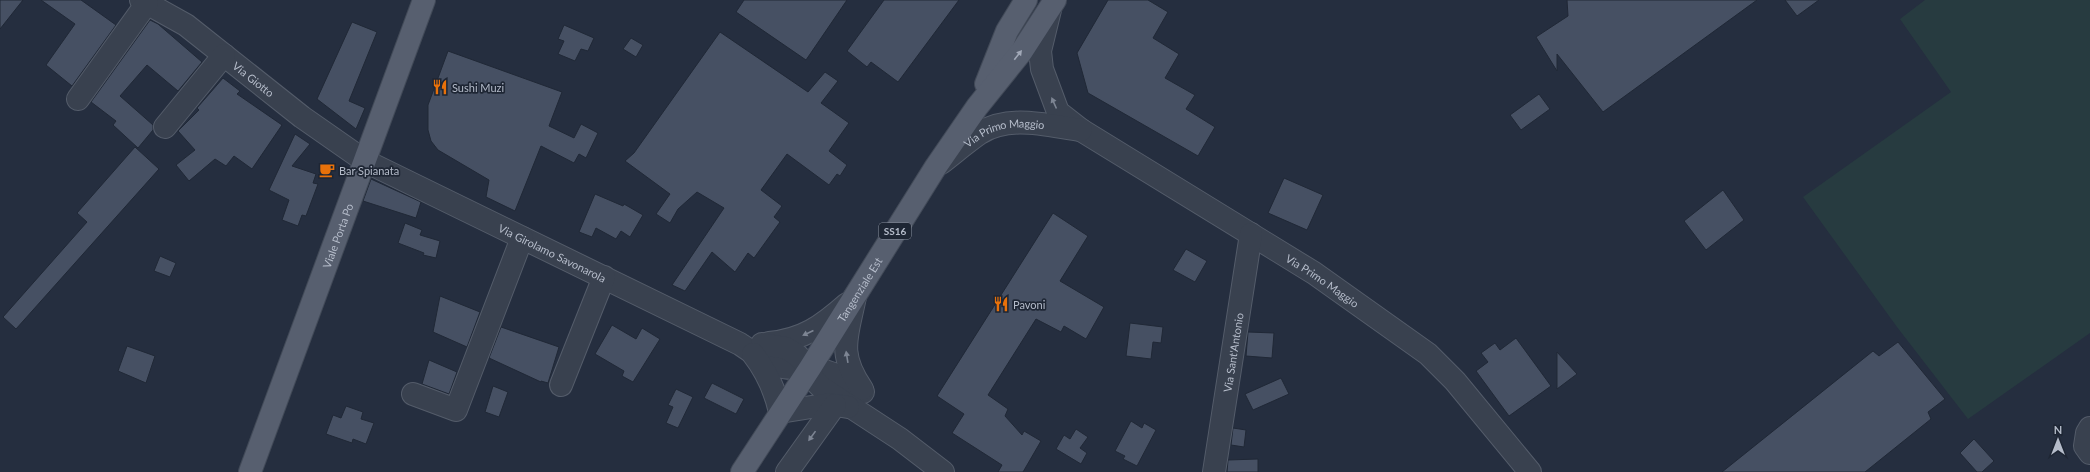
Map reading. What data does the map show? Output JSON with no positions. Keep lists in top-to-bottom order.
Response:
{
  "streets": {
    "main road": ["SS16", "Viale Porta Po", "Tangenziale Est"],
    "street": [
      "Via Giotto",
      "Via Primo Maggio",
      "Via Girolamo Savonarola",
      "Via Sant'Antonio"
    ]
  },
  "crossings": [
    ["Via Giotto", "Viale Porta Po"],
    ["Via Giotto", "Via Girolamo Savonarola"],
    ["Via Primo Maggio", "Tangenziale Est"],
    ["Via Primo Maggio", "Via Sant'Antonio"],
    ["Viale Porta Po", "Via Girolamo Savonarola"],
    ["Via Girolamo Savonarola", "Tangenziale Est"]
  ],
  "places": {
    "restaurant": ["Sushi Muzi", "Pavoni"],
    "cafe": ["Bar Spianata"]
  },
  "north": "top"
}
